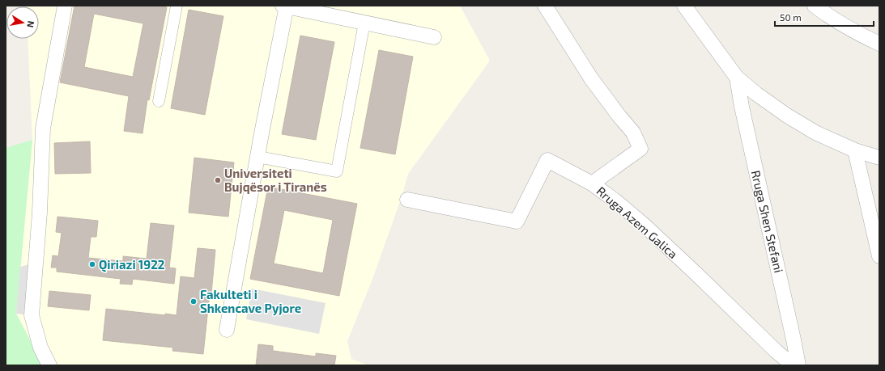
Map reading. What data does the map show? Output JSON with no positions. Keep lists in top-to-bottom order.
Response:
{
  "streets": {
    "street": ["Rruga Shen Stefani", "Rruga Azem Galica"]
  },
  "places": ["Universiteti Bujqësor i Tiranës", "Qiriazi 1922", "Fakulteti i Shkencave Pyjore"],
  "scale_bar": "50 m",
  "north": "right"
}
